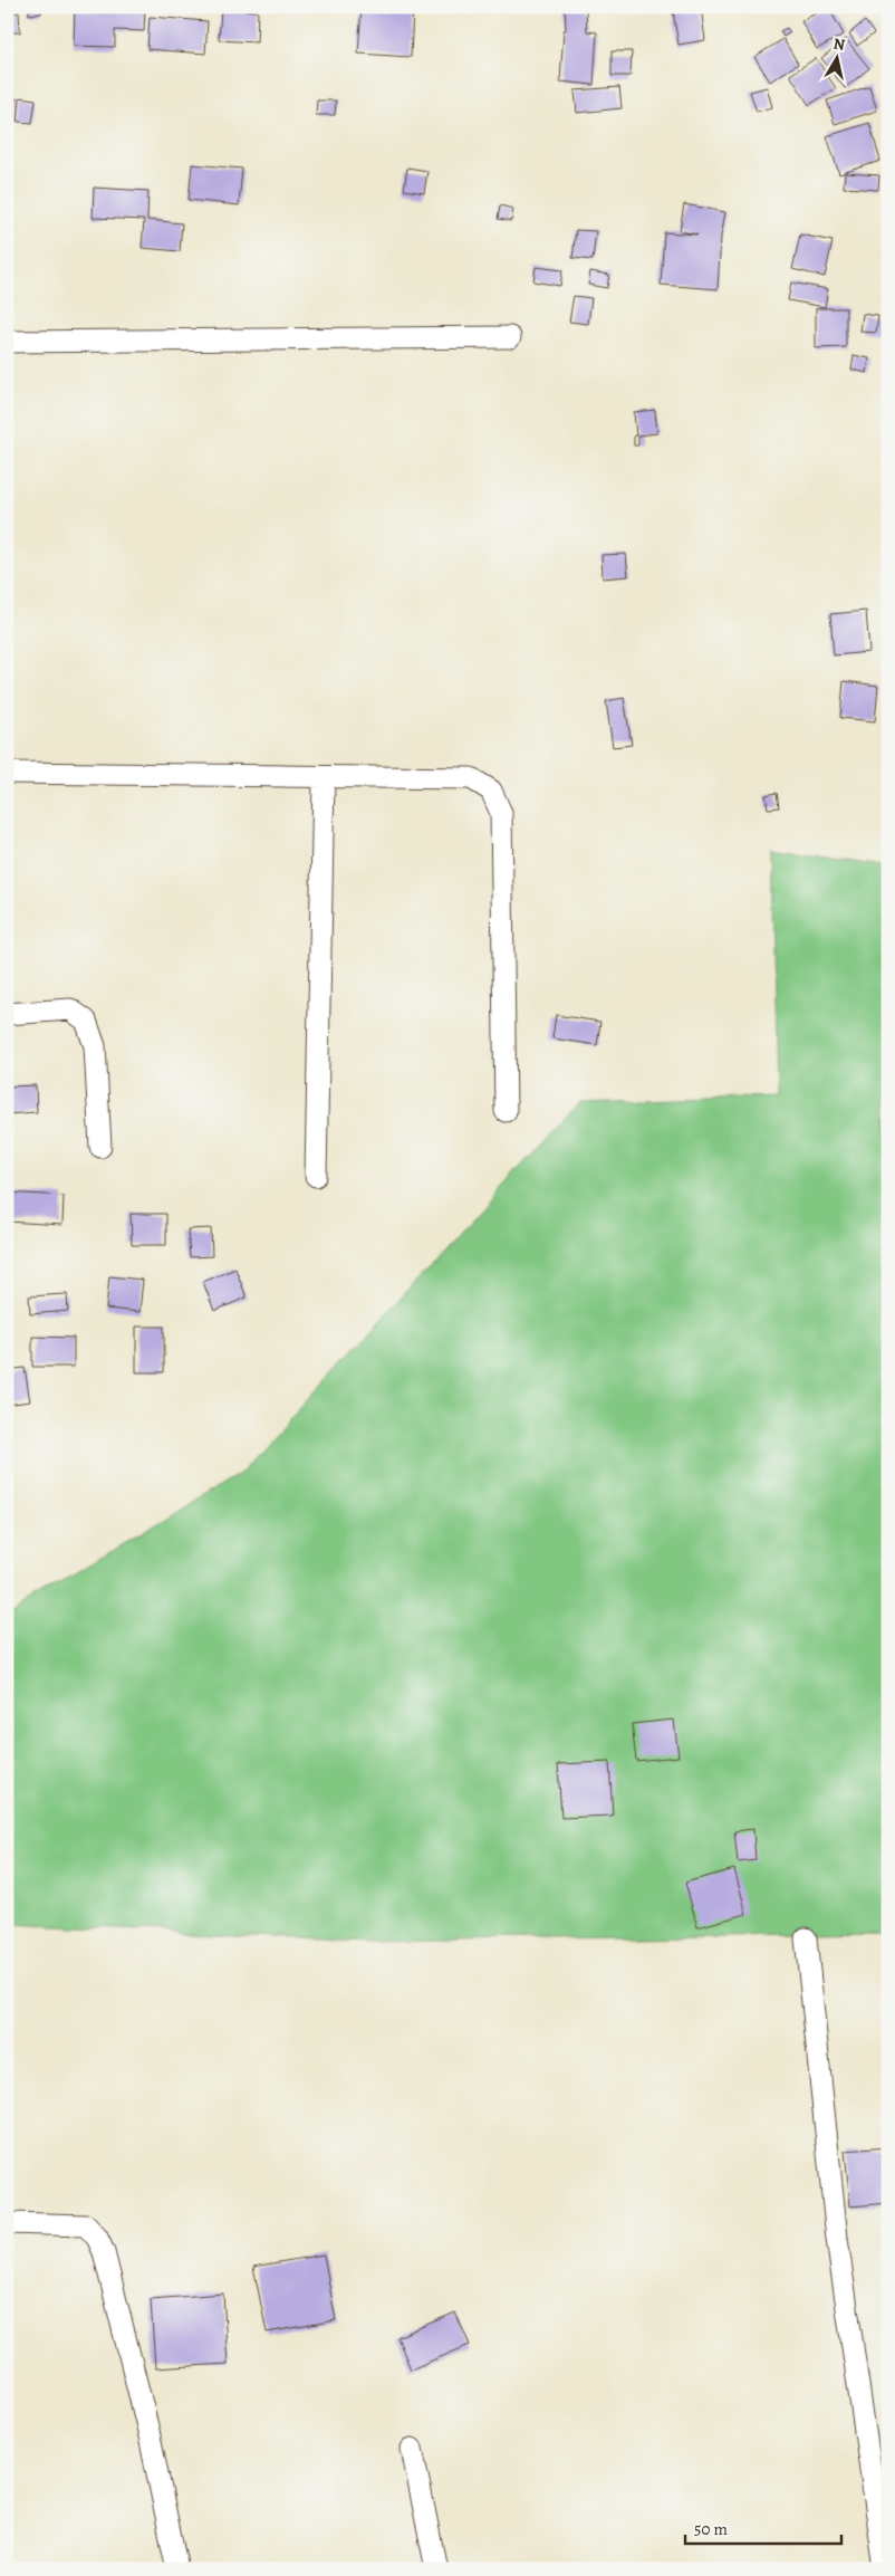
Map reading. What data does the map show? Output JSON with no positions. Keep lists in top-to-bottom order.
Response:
{
  "scale_bar": "50 m",
  "north": "top"
}
